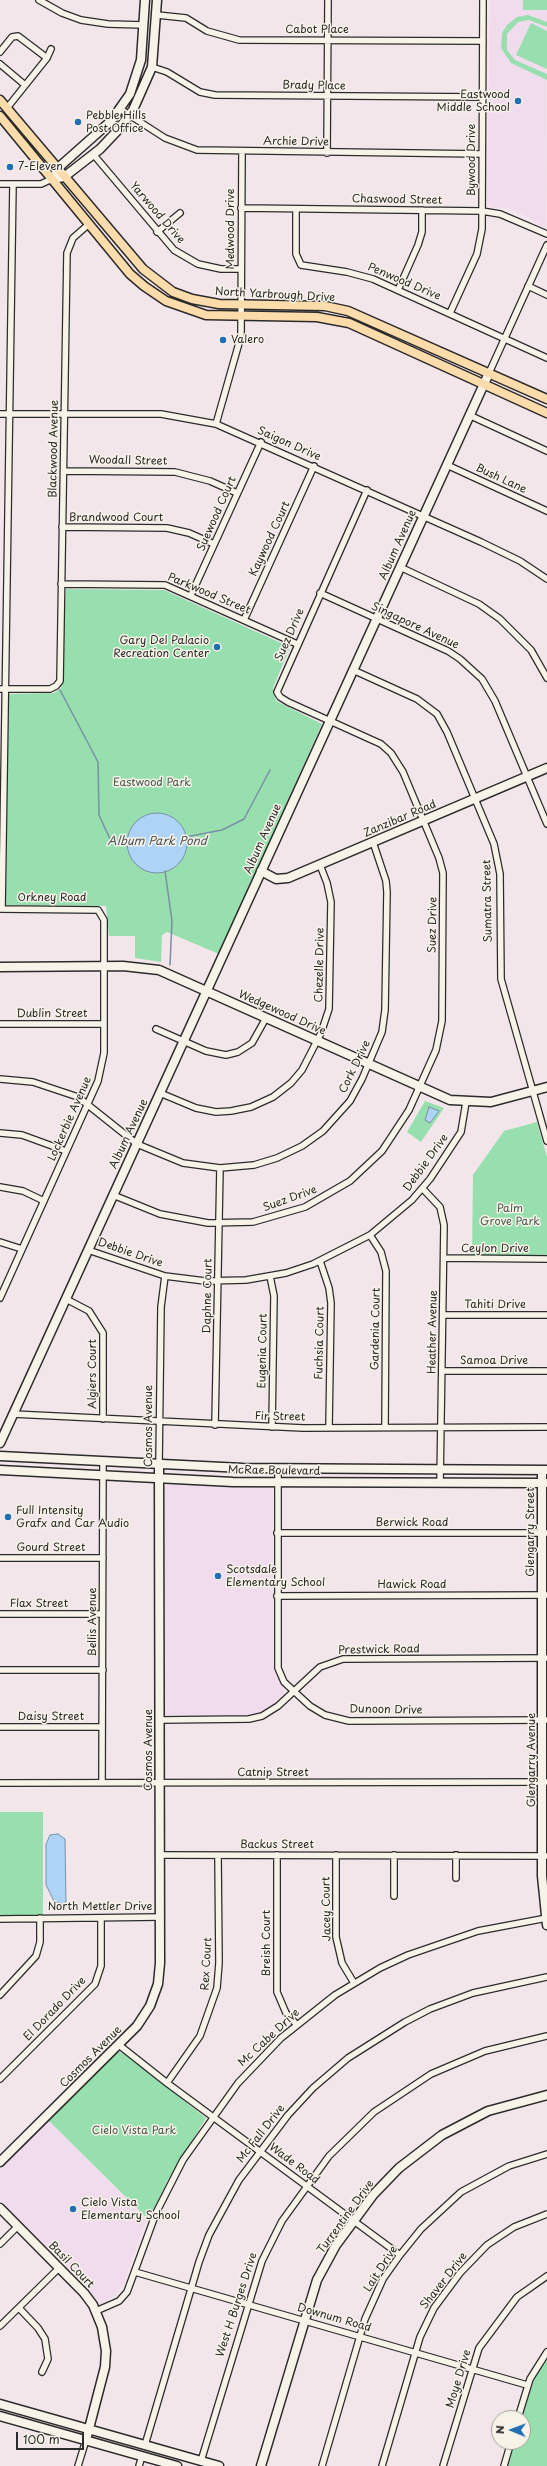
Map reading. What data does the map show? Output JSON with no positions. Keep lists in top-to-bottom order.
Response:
{
  "streets": {
    "main road": ["North Yarbrough Drive"],
    "street": [
      "Cabot Place",
      "Brady Place",
      "Archie Drive",
      "Bywood Drive",
      "Chaswood Street",
      "Yarwood Drive",
      "Medwood Drive",
      "Penwood Drive",
      "Saigon Drive",
      "Blackwood Avenue",
      "Woodall Street",
      "Bush Lane",
      "Suewood Court",
      "Brandwood Court",
      "Kaywood Court",
      "Album Avenue",
      "Parkwood Street",
      "Singapore Avenue",
      "Suez Drive",
      "Zanzibar Road",
      "Orkney Road",
      "Sumatra Street",
      "Chezelle Drive",
      "Wedgewood Drive",
      "Dublin Street",
      "Cork Drive",
      "Lockerbie Avenue",
      "Debbie Drive",
      "Ceylon Drive",
      "Daphne Court",
      "Tahiti Drive",
      "Gardenia Court",
      "Heather Avenue",
      "Fuchsia Court",
      "Eugenia Court",
      "Samoa Drive",
      "Algiers Court",
      "Fir Street",
      "Cosmos Avenue",
      "McRae Boulevard",
      "Berwick Road",
      "Glengarry Street",
      "Gourd Street",
      "Hawick Road",
      "Flax Street",
      "Bellis Avenue",
      "Prestwick Road",
      "Dunoon Drive",
      "Daisy Street",
      "Glengarry Avenue",
      "Catnip Street",
      "Backus Street",
      "North Mettler Drive",
      "Jacey Court",
      "Breish Court",
      "Rex Court",
      "El Dorado Drive",
      "Mc Cabe Drive",
      "Mc Fall Drive",
      "Wade Road",
      "Turrentine Drive",
      "Basil Court",
      "Lait Drive",
      "Shaver Drive",
      "West H Burges Drive",
      "Downum Road",
      "Moye Drive"
    ]
  },
  "crossings": [
    ["Cabot Place", "Bywood Drive"],
    ["Brady Place", "Bywood Drive"],
    ["Archie Drive", "Bywood Drive"],
    ["Archie Drive", "Medwood Drive"],
    ["Bywood Drive", "Chaswood Street"],
    ["Bywood Drive", "Penwood Drive"],
    ["Chaswood Street", "Medwood Drive"],
    ["Chaswood Street", "Penwood Drive"],
    ["Yarwood Drive", "Medwood Drive"],
    ["Medwood Drive", "North Yarbrough Drive"],
    ["Medwood Drive", "Saigon Drive"],
    ["Penwood Drive", "Album Avenue"],
    ["North Yarbrough Drive", "Blackwood Avenue"],
    ["North Yarbrough Drive", "Album Avenue"],
    ["Saigon Drive", "Blackwood Avenue"],
    ["Saigon Drive", "Suewood Court"],
    ["Saigon Drive", "Kaywood Court"],
    ["Saigon Drive", "Album Avenue"],
    ["Saigon Drive", "Suez Drive"],
    ["Blackwood Avenue", "Woodall Street"],
    ["Blackwood Avenue", "Brandwood Court"],
    ["Blackwood Avenue", "Parkwood Street"],
    ["Woodall Street", "Suewood Court"],
    ["Bush Lane", "Album Avenue"],
    ["Suewood Court", "Brandwood Court"],
    ["Suewood Court", "Parkwood Street"],
    ["Kaywood Court", "Parkwood Street"],
    ["Album Avenue", "Singapore Avenue"],
    ["Album Avenue", "Suez Drive"],
    ["Album Avenue", "Zanzibar Road"],
    ["Album Avenue", "Sumatra Street"],
    ["Album Avenue", "Chezelle Drive"],
    ["Album Avenue", "Wedgewood Drive"],
    ["Album Avenue", "Cork Drive"],
    ["Album Avenue", "Debbie Drive"],
    ["Album Avenue", "Algiers Court"],
    ["Album Avenue", "Fir Street"],
    ["Parkwood Street", "Suez Drive"],
    ["Singapore Avenue", "Suez Drive"],
    ["Singapore Avenue", "Zanzibar Road"],
    ["Suez Drive", "Zanzibar Road"],
    ["Suez Drive", "Wedgewood Drive"],
    ["Suez Drive", "Daphne Court"],
    ["Zanzibar Road", "Sumatra Street"],
    ["Zanzibar Road", "Chezelle Drive"],
    ["Zanzibar Road", "Cork Drive"],
    ["Orkney Road", "Lockerbie Avenue"],
    ["Sumatra Street", "Wedgewood Drive"],
    ["Chezelle Drive", "Wedgewood Drive"],
    ["Wedgewood Drive", "Cork Drive"],
    ["Wedgewood Drive", "Lockerbie Avenue"],
    ["Wedgewood Drive", "Debbie Drive"],
    ["Dublin Street", "Lockerbie Avenue"],
    ["Cork Drive", "Lockerbie Avenue"],
    ["Cork Drive", "Daphne Court"],
    ["Debbie Drive", "Daphne Court"],
    ["Debbie Drive", "Gardenia Court"],
    ["Debbie Drive", "Heather Avenue"],
    ["Debbie Drive", "Fuchsia Court"],
    ["Debbie Drive", "Eugenia Court"],
    ["Debbie Drive", "Cosmos Avenue"],
    ["Ceylon Drive", "Heather Avenue"],
    ["Daphne Court", "Fir Street"],
    ["Tahiti Drive", "Heather Avenue"],
    ["Gardenia Court", "Fir Street"],
    ["Heather Avenue", "Samoa Drive"],
    ["Heather Avenue", "Fir Street"],
    ["Heather Avenue", "McRae Boulevard"],
    ["Fuchsia Court", "Fir Street"],
    ["Eugenia Court", "Fir Street"],
    ["Algiers Court", "Fir Street"],
    ["Fir Street", "Cosmos Avenue"],
    ["Cosmos Avenue", "McRae Boulevard"],
    ["Cosmos Avenue", "Prestwick Road"],
    ["Cosmos Avenue", "Catnip Street"],
    ["Cosmos Avenue", "Backus Street"],
    ["Cosmos Avenue", "North Mettler Drive"],
    ["Cosmos Avenue", "Wade Road"],
    ["McRae Boulevard", "Glengarry Street"],
    ["McRae Boulevard", "Bellis Avenue"],
    ["McRae Boulevard", "Dunoon Drive"],
    ["Berwick Road", "Glengarry Street"],
    ["Berwick Road", "Dunoon Drive"],
    ["Glengarry Street", "Hawick Road"],
    ["Glengarry Street", "Glengarry Avenue"],
    ["Gourd Street", "Bellis Avenue"],
    ["Hawick Road", "Dunoon Drive"],
    ["Hawick Road", "Glengarry Avenue"],
    ["Flax Street", "Bellis Avenue"],
    ["Bellis Avenue", "Daisy Street"],
    ["Bellis Avenue", "Catnip Street"],
    ["Prestwick Road", "Dunoon Drive"],
    ["Prestwick Road", "Glengarry Avenue"],
    ["Dunoon Drive", "Glengarry Avenue"],
    ["Glengarry Avenue", "Catnip Street"],
    ["Glengarry Avenue", "Backus Street"],
    ["Glengarry Avenue", "Mc Cabe Drive"],
    ["Backus Street", "Jacey Court"],
    ["Backus Street", "Breish Court"],
    ["Backus Street", "Rex Court"],
    ["North Mettler Drive", "El Dorado Drive"],
    ["Jacey Court", "Mc Cabe Drive"],
    ["Breish Court", "Mc Cabe Drive"],
    ["Rex Court", "Wade Road"],
    ["Mc Cabe Drive", "Wade Road"],
    ["Mc Cabe Drive", "Basil Court"],
    ["Mc Cabe Drive", "Downum Road"],
    ["Mc Fall Drive", "Wade Road"],
    ["Mc Fall Drive", "Downum Road"],
    ["Wade Road", "Turrentine Drive"],
    ["Wade Road", "Lait Drive"],
    ["Wade Road", "West H Burges Drive"],
    ["Turrentine Drive", "Downum Road"],
    ["Lait Drive", "Downum Road"],
    ["Shaver Drive", "Downum Road"],
    ["West H Burges Drive", "Downum Road"],
    ["Downum Road", "Moye Drive"]
  ],
  "water": ["Album Park Pond"],
  "parks": ["Eastwood Park", "Palm Grove Park", "Cielo Vista Park"],
  "places": [
    "Eastwood Middle School",
    "Pebble Hills Post Office",
    "7-Eleven",
    "Valero",
    "Gary Del Palacio Recreation Center",
    "Full Intensity Grafx and Car Audio",
    "Scotsdale Elementary School",
    "Cielo Vista Elementary School"
  ],
  "scale_bar": "100 m",
  "north": "left"
}
